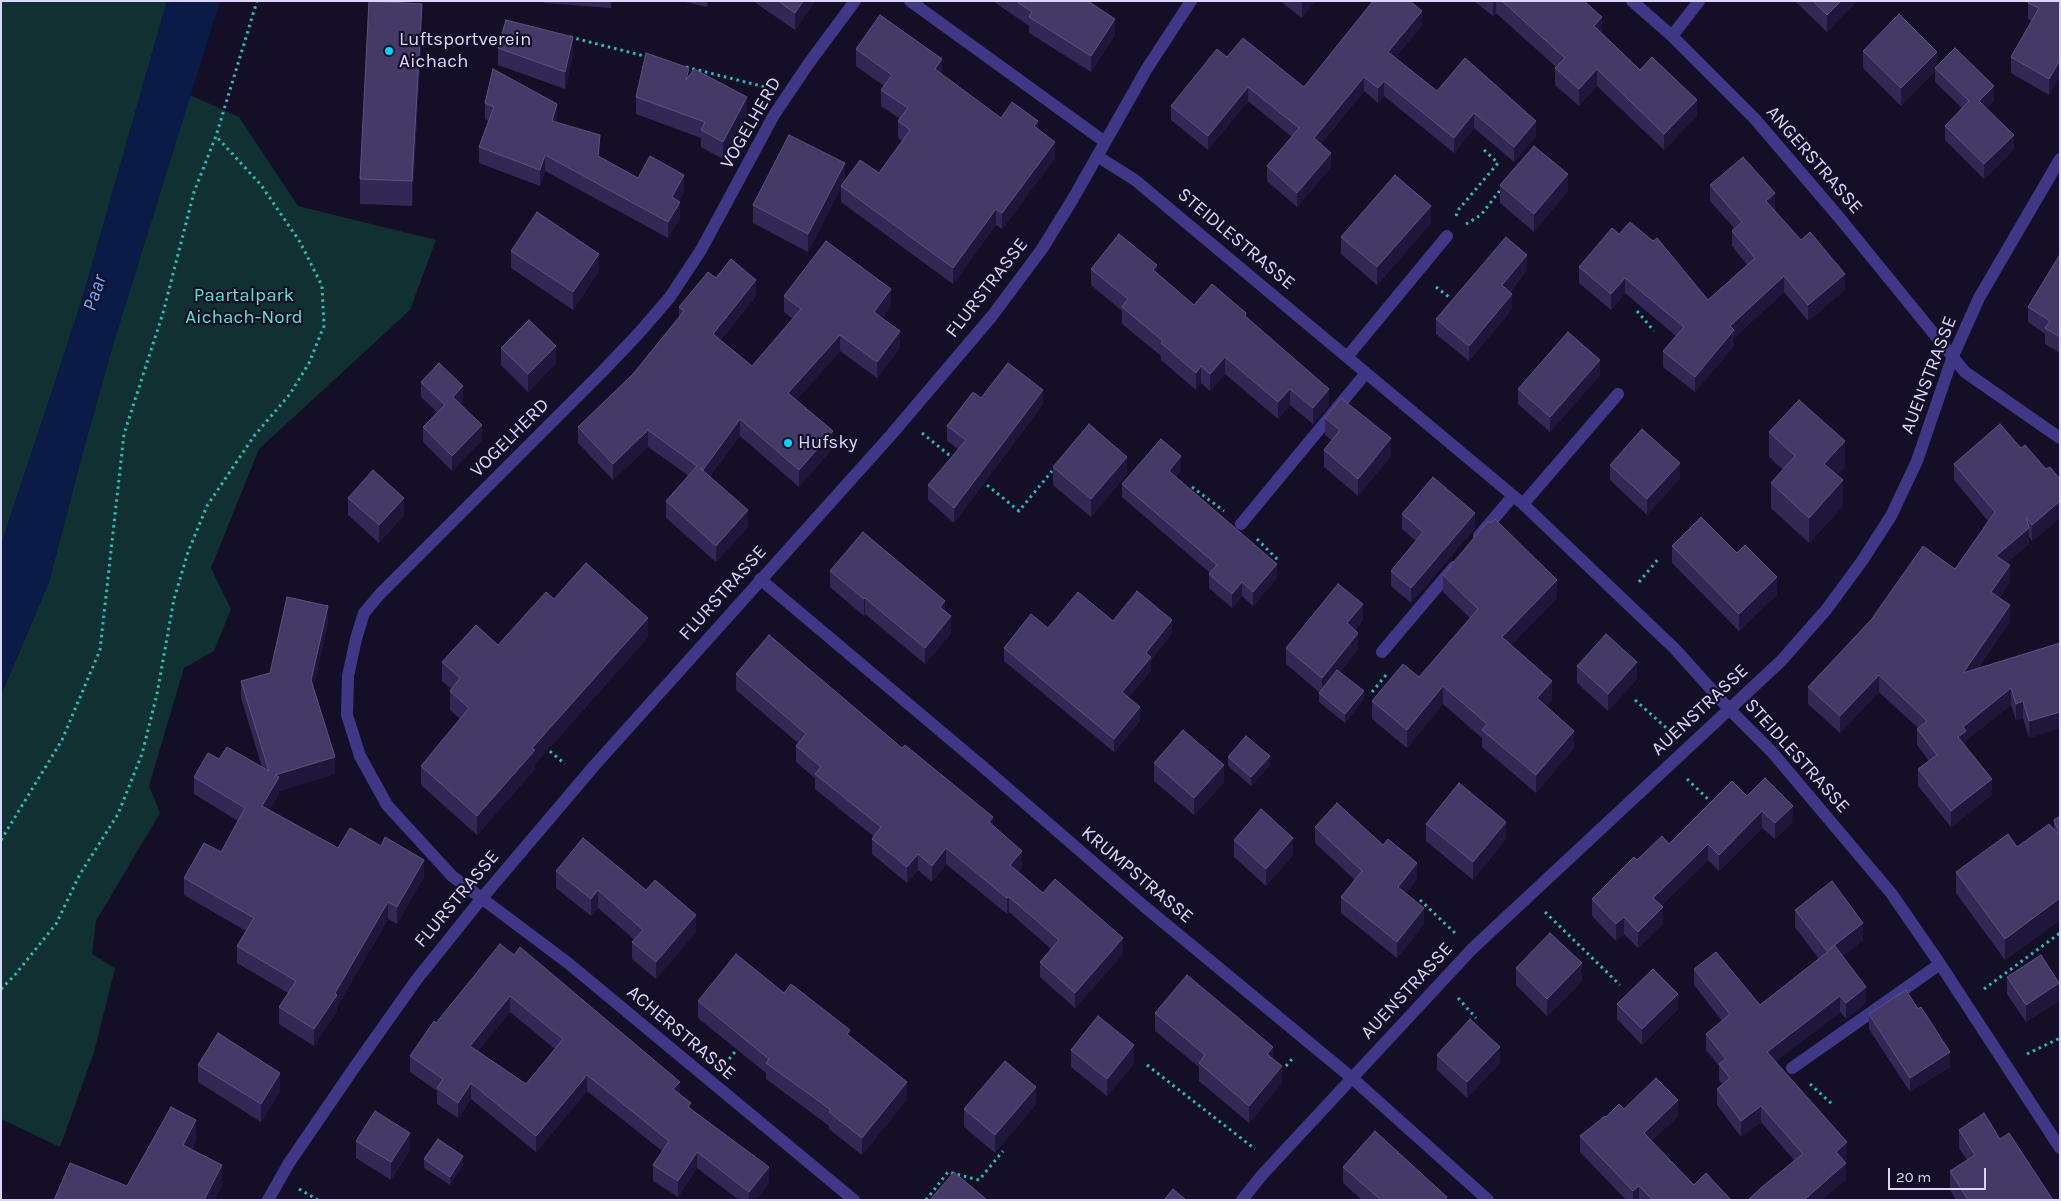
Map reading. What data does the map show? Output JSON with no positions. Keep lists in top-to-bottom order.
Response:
{
  "streets": {
    "street": [
      "VOGELHERD",
      "ANGERSTRASSE",
      "STEIDLESTRASSE",
      "FLURSTRASSE",
      "AUENSTRASSE",
      "KRUMPSTRASSE",
      "ACHERSTRASSE"
    ]
  },
  "crossings": [
    ["VOGELHERD", "FLURSTRASSE"],
    ["VOGELHERD", "ACHERSTRASSE"],
    ["ANGERSTRASSE", "AUENSTRASSE"],
    ["STEIDLESTRASSE", "FLURSTRASSE"],
    ["STEIDLESTRASSE", "AUENSTRASSE"],
    ["FLURSTRASSE", "KRUMPSTRASSE"],
    ["FLURSTRASSE", "ACHERSTRASSE"],
    ["AUENSTRASSE", "KRUMPSTRASSE"]
  ],
  "water": ["Paar"],
  "parks": ["Paartalpark Aichach-Nord"],
  "places": ["Luftsportverein Aichach", "Hufsky"],
  "scale_bar": "20 m"
}
